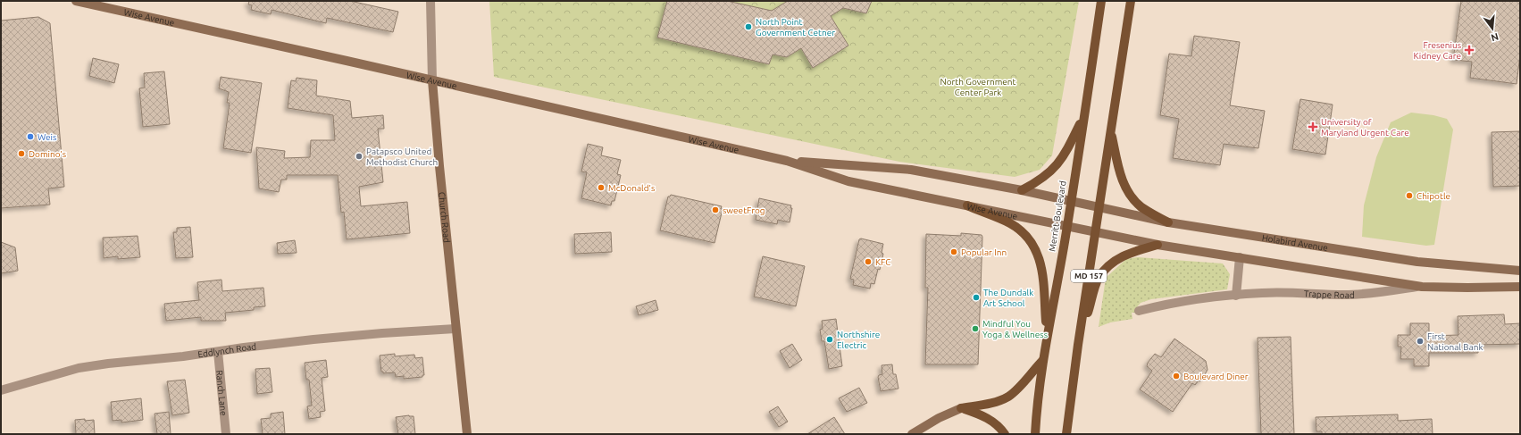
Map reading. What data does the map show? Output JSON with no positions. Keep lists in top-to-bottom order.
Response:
{
  "streets": {
    "main road": [
      "Wise Avenue",
      "Merritt Boulevard",
      "Church Road",
      "Holabird Avenue",
      "MD 157"
    ],
    "street": ["Trappe Road", "Eddlynch Road", "Ranch Lane"]
  },
  "crossings": [
    ["Wise Avenue", "Merritt Boulevard"],
    ["Wise Avenue", "Church Road"],
    ["Wise Avenue", "Holabird Avenue"],
    ["Wise Avenue", "MD 157"],
    ["Merritt Boulevard", "Holabird Avenue"],
    ["Church Road", "Eddlynch Road"],
    ["Holabird Avenue", "MD 157"],
    ["Eddlynch Road", "Ranch Lane"]
  ],
  "parks": ["North Government Center Park"],
  "places": {
    "other": [
      "North Point Government Cetner",
      "Weis",
      "Domino's",
      "Patapsco United Methodist Church",
      "McDonald's",
      "Chipotle",
      "sweetFrog",
      "Popular Inn",
      "KFC",
      "The Dundalk Art School",
      "Mindful You Yoga & Wellness",
      "Northshire Electric",
      "First National Bank",
      "Boulevard Diner"
    ],
    "health": ["Fresenius Kidney Care", "University of Maryland Urgent Care"]
  },
  "north": "bottom"
}
